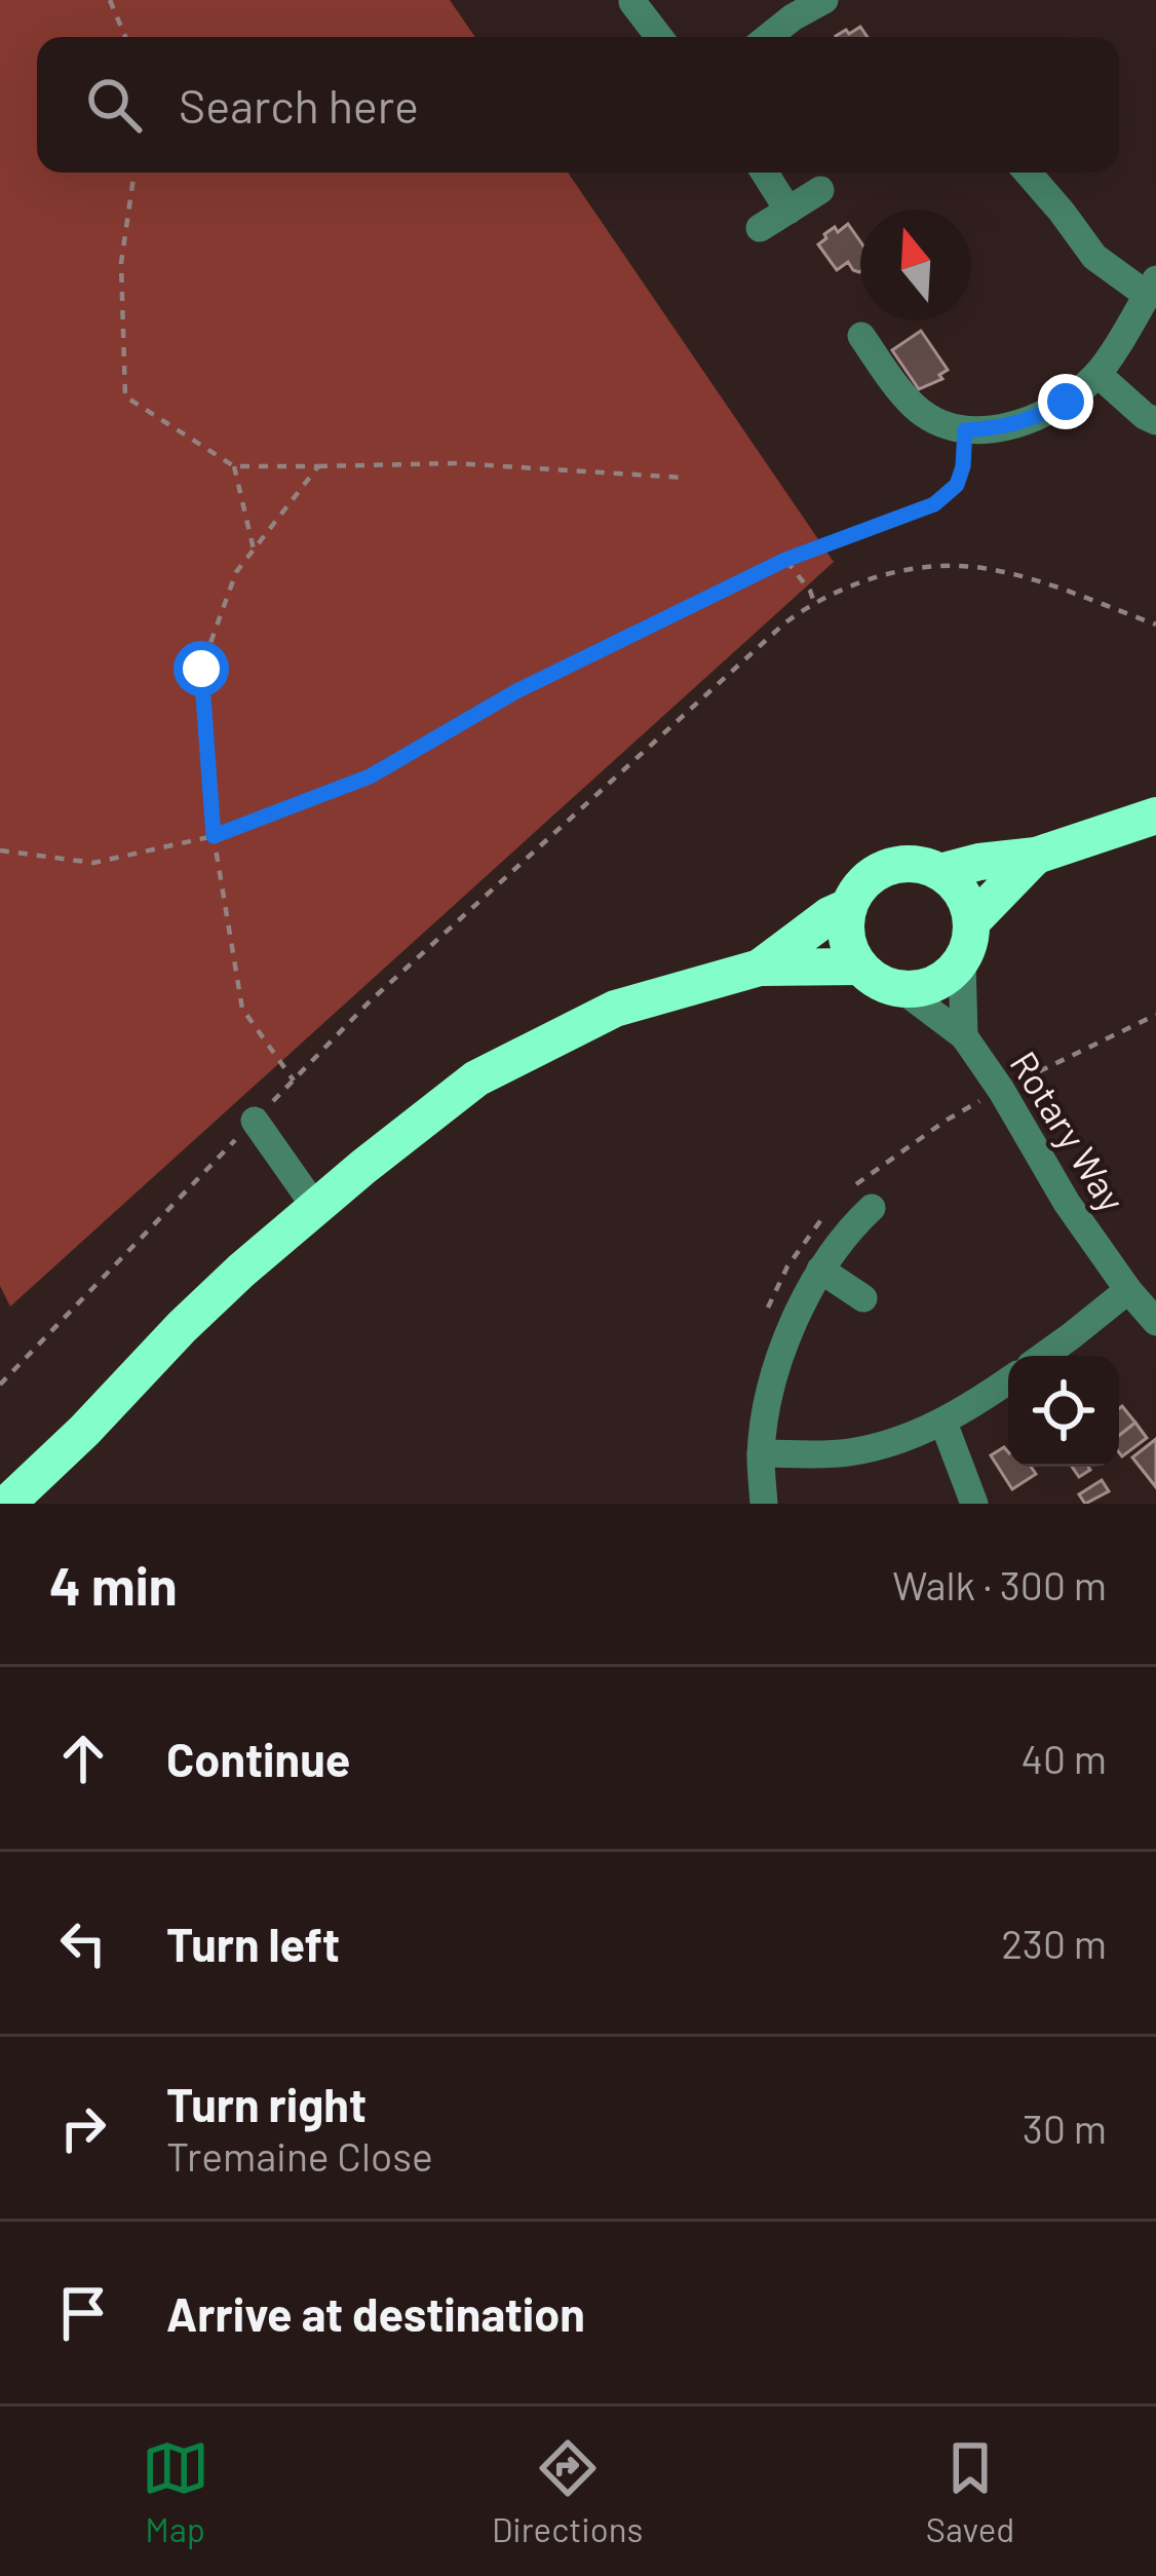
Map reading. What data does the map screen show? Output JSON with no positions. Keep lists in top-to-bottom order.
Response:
{
  "streets": {
    "street": ["Rotary Way"]
  },
  "north": "top",
  "page": {
    "search": "Search here",
    "heading": ["4 min", "Walk · 300 m"],
    "list": [
      ["Continue", "40 m"],
      ["Turn left", "230 m"],
      ["Turn right", "Tremaine Close", "30 m"],
      "Arrive at destination"
    ],
    "nav": ["Map", "Directions", "Saved"]
  }
}
